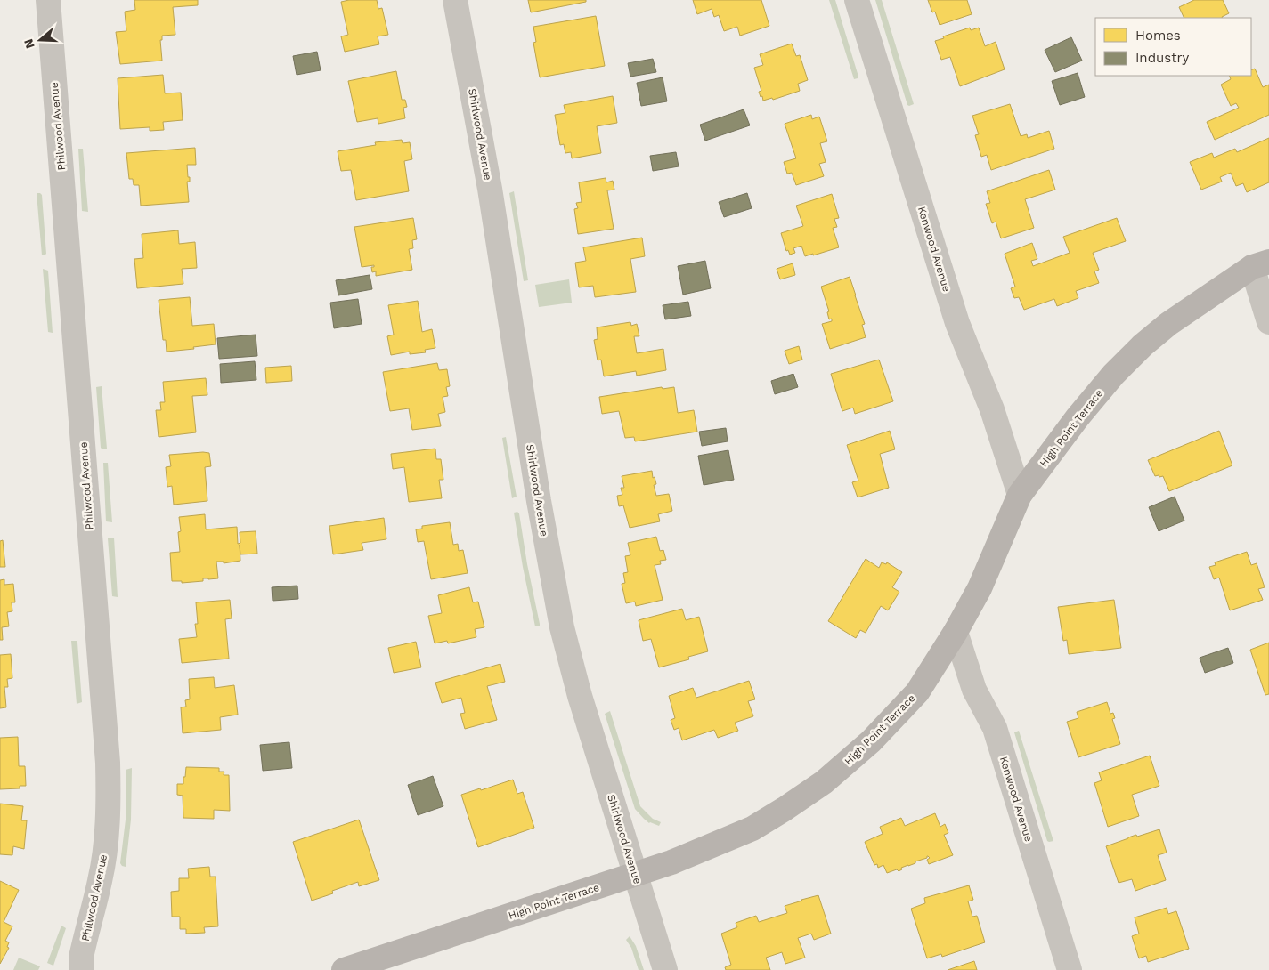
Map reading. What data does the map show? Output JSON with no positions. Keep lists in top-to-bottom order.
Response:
{
  "streets": {
    "street": [
      "Philwood Avenue",
      "Shirlwood Avenue",
      "Kenwood Avenue",
      "High Point Terrace"
    ]
  },
  "crossings": [
    ["Shirlwood Avenue", "High Point Terrace"],
    ["Kenwood Avenue", "High Point Terrace"]
  ],
  "legend": ["Homes", "Industry"],
  "north": "left"
}
